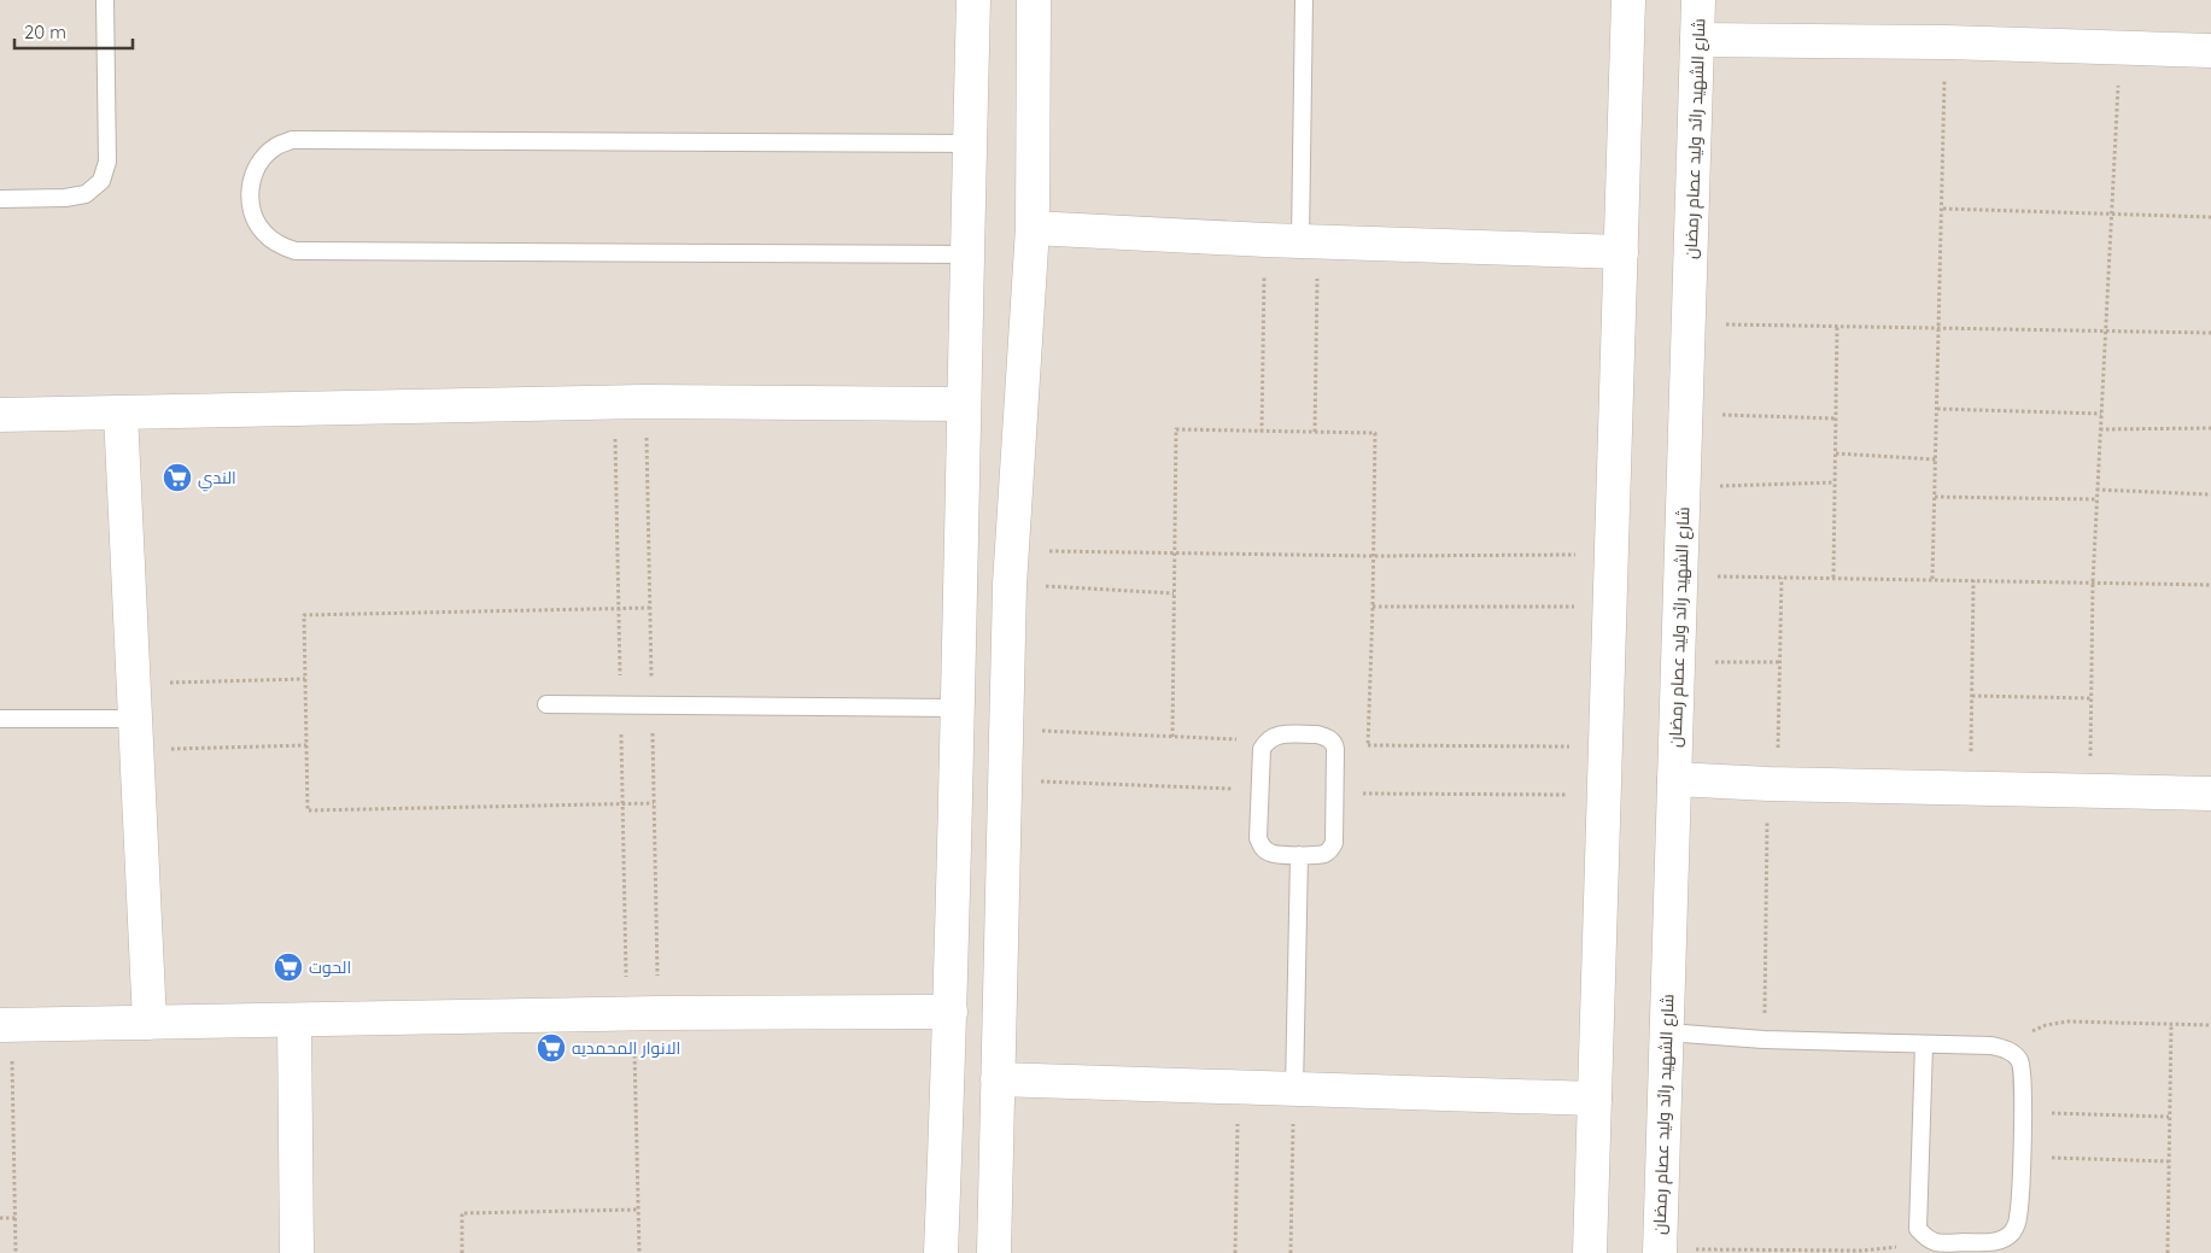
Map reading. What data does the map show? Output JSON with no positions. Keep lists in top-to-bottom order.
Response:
{
  "streets": {
    "street": ["شارع الشهيد رائد وليد عصام رمضان"]
  },
  "places": {
    "supermarket": ["الندي", "الحوت", "الانوار المحمديه"]
  },
  "scale_bar": "20 m"
}
